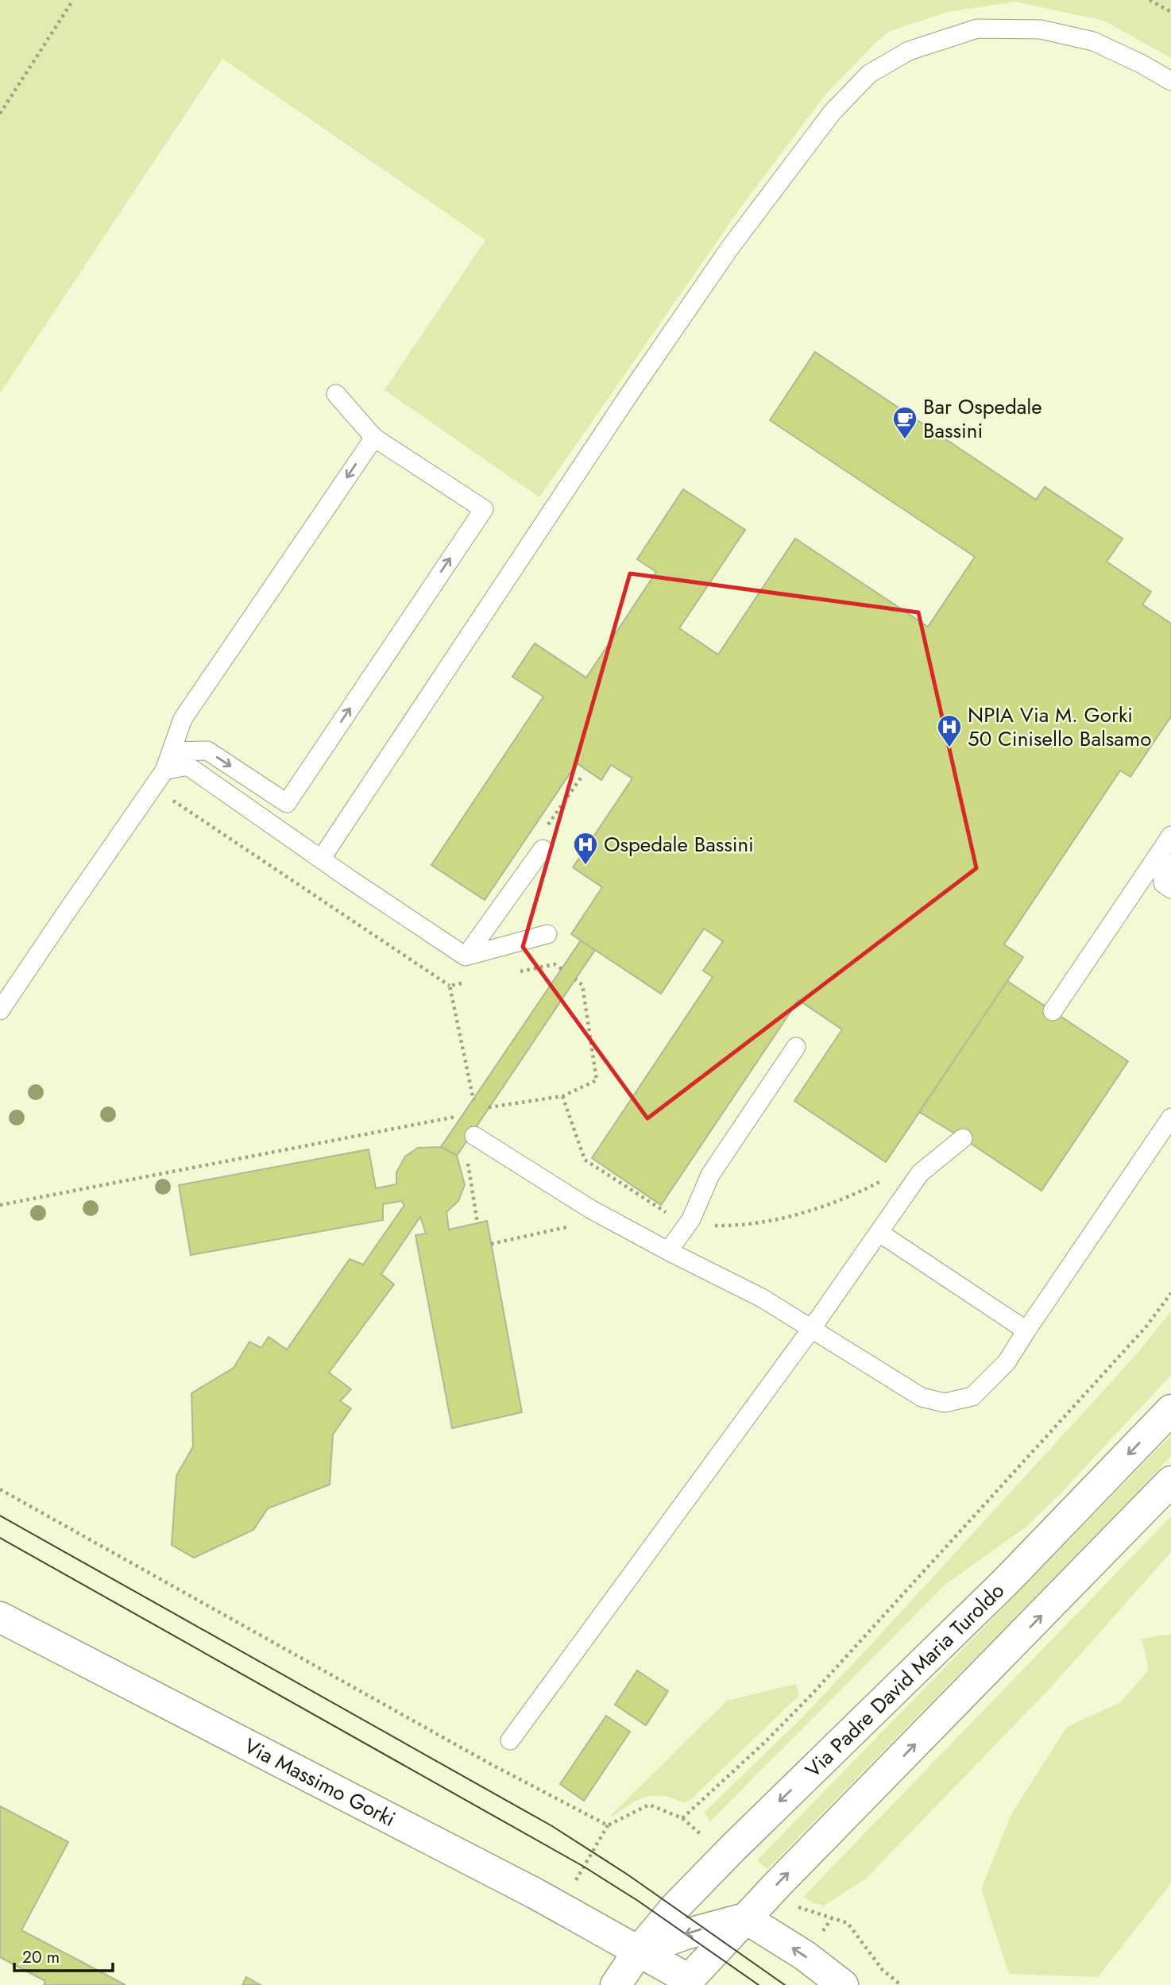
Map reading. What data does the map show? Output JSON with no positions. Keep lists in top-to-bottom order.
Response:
{
  "streets": {
    "street": ["Via Padre David Maria Turoldo", "Via Massimo Gorki"]
  },
  "crossings": [
    ["Via Padre David Maria Turoldo", "Via Massimo Gorki"]
  ],
  "places": {
    "cafe": ["Bar Ospedale Bassini"],
    "hospital": ["NPIA Via M. Gorki 50 Cinisello Balsamo", "Ospedale Bassini"]
  },
  "scale_bar": "20 m"
}
